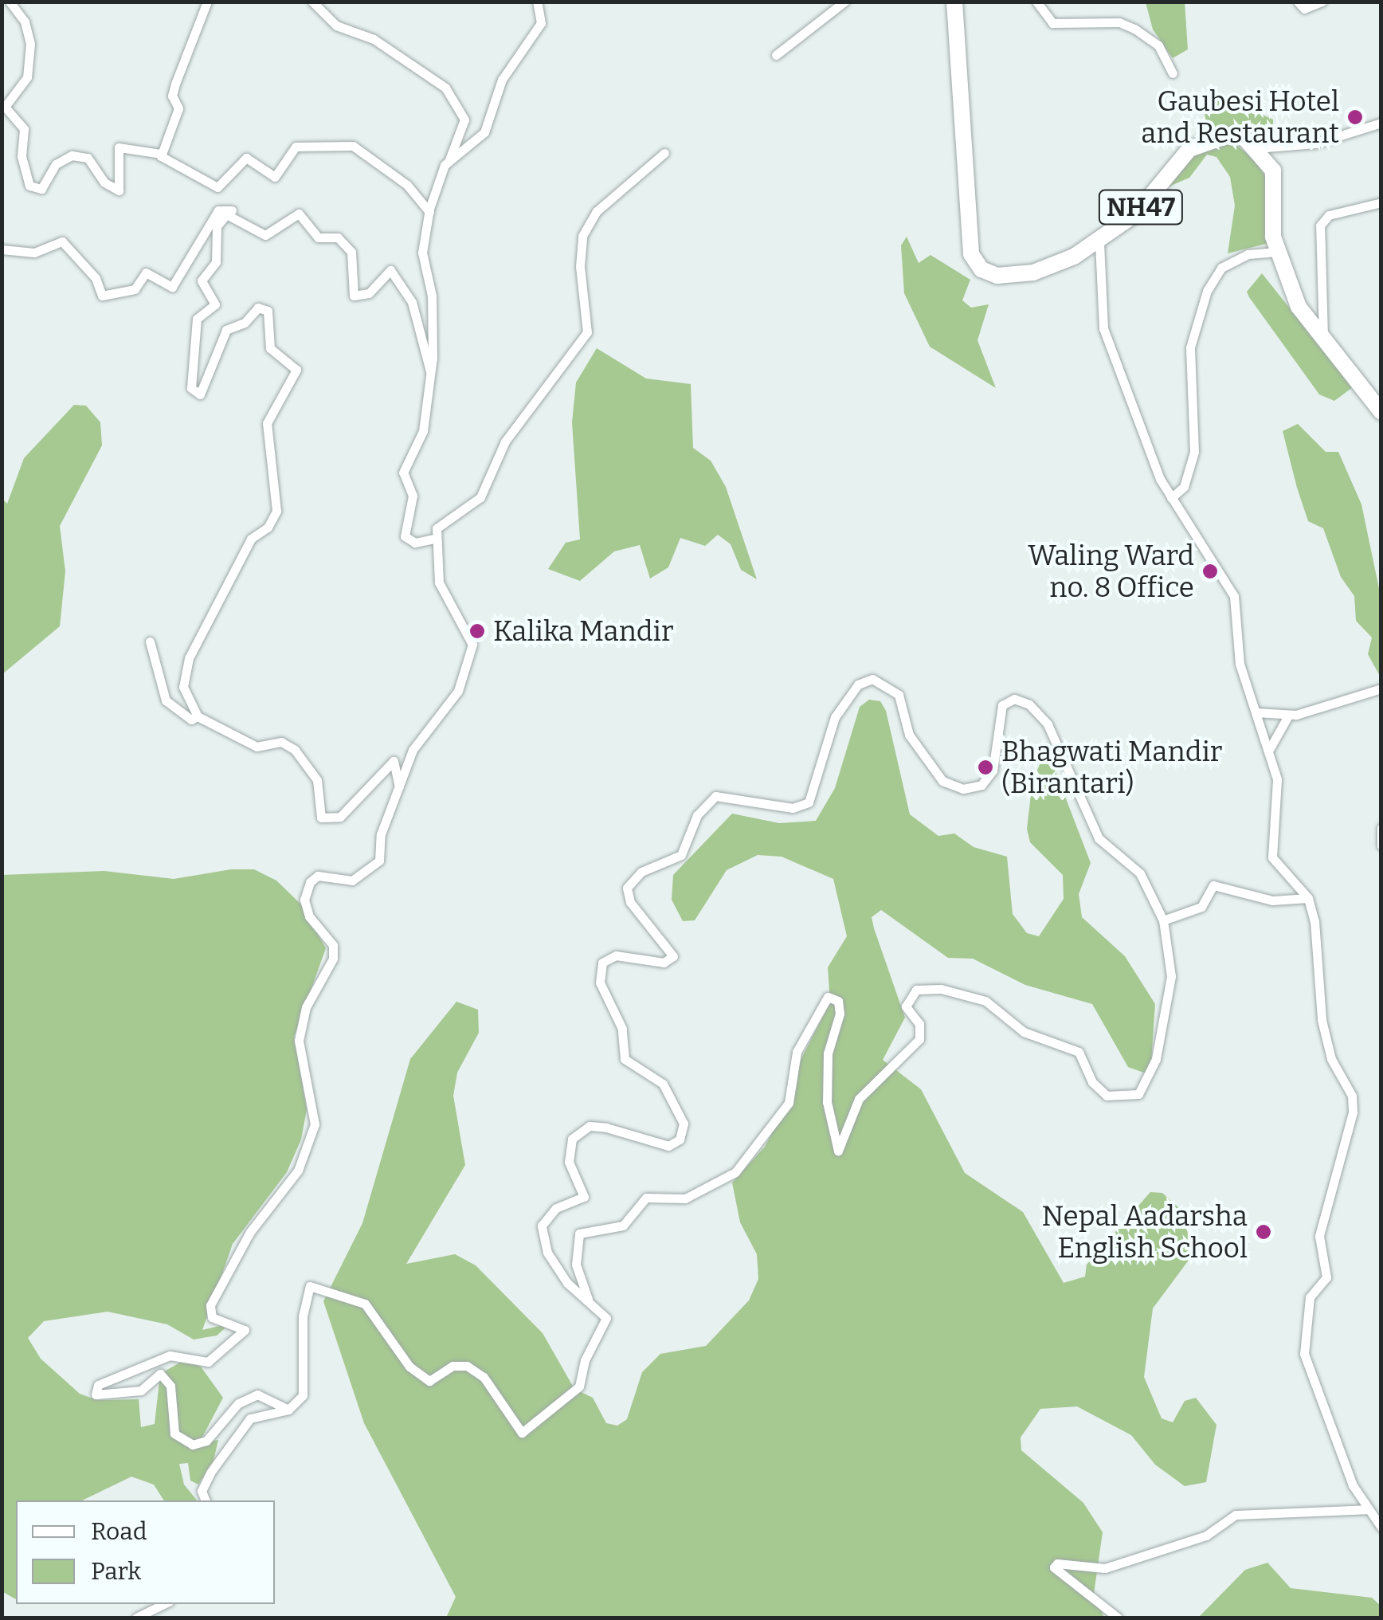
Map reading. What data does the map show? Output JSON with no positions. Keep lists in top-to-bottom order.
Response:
{
  "streets": {
    "highway": ["NH47"]
  },
  "places": [
    "Gaubesi Hotel and Restaurant",
    "Waling Ward no. 8 Office",
    "Kalika Mandir",
    "Bhagwati Mandir (Birantari)",
    "Nepal Aadarsha English School"
  ],
  "legend": ["Road", "Park"]
}
